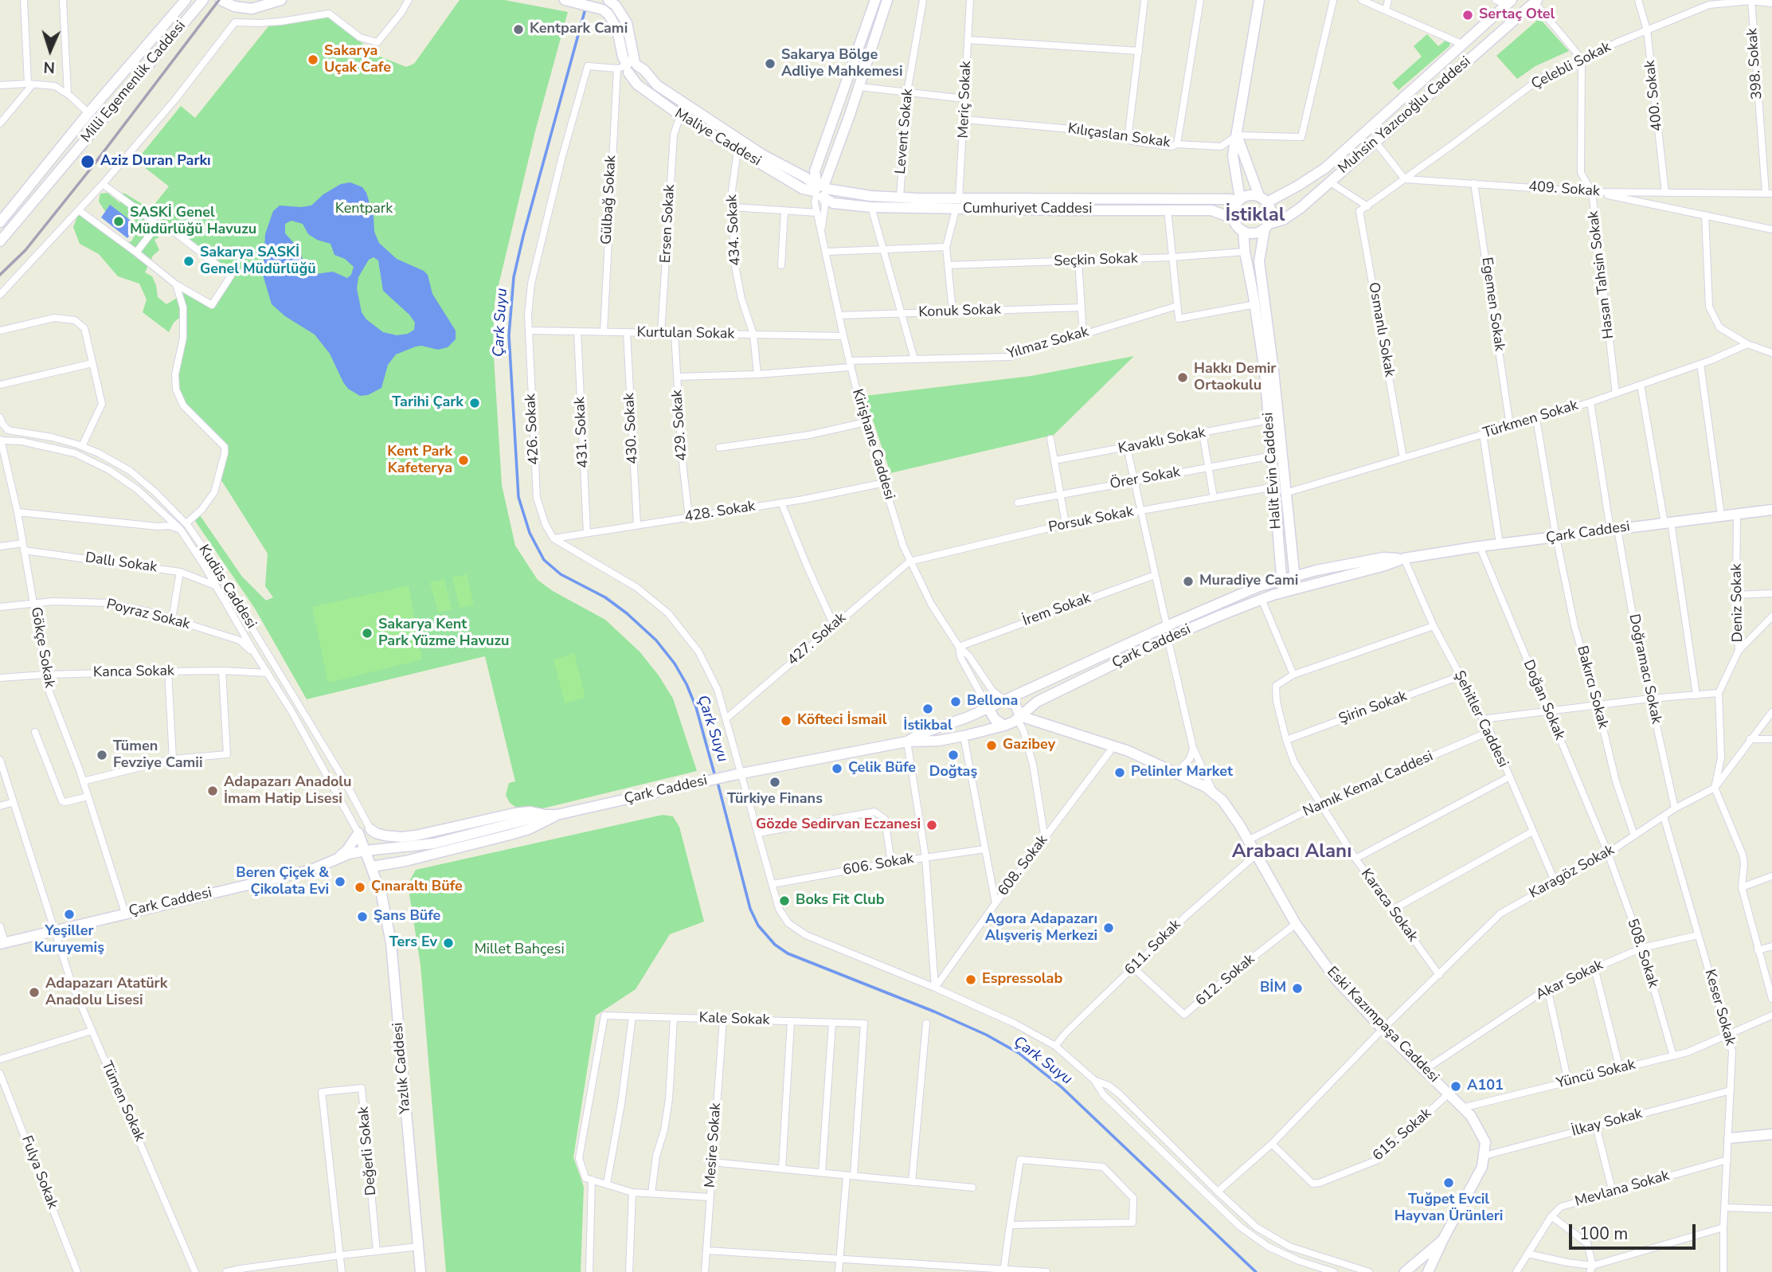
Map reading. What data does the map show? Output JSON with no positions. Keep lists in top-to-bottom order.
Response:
{
  "streets": {
    "main road": [
      "Milli Egemenlik Caddesi",
      "Muhsin Yazıcıoğlu Caddesi",
      "Maliye Caddesi",
      "Cumhuriyet Caddesi",
      "Kirişhane Caddesi",
      "Halit Evin Caddesi",
      "Çark Caddesi",
      "Eski Kazımpaşa Caddesi",
      "Yazlık Caddesi"
    ],
    "street": [
      "398. Sokak",
      "Çelebli Sokak",
      "400. Sokak",
      "Meriç Sokak",
      "Levent Sokak",
      "Kılıçaslan Sokak",
      "409. Sokak",
      "Gülbağ Sokak",
      "Ersen Sokak",
      "434. Sokak",
      "Seçkin Sokak",
      "Hasan Tahsin Sokak",
      "Egemen Sokak",
      "Konuk Sokak",
      "Osmanlı Sokak",
      "Kurtulan Sokak",
      "Yılmaz Sokak",
      "Türkmen Sokak",
      "429. Sokak",
      "430. Sokak",
      "426. Sokak",
      "431. Sokak",
      "Kavaklı Sokak",
      "Örer Sokak",
      "428. Sokak",
      "Porsuk Sokak",
      "Dallı Sokak",
      "Kudüs Caddesi",
      "Deniz Sokak",
      "İrem Sokak",
      "Poyraz Sokak",
      "427. Sokak",
      "Gökçe Sokak",
      "Doğramacı Sokak",
      "Kanca Sokak",
      "Bakırcı Sokak",
      "Doğan Sokak",
      "Şirin Sokak",
      "Şehitler Caddesi",
      "Namık Kemal Caddesi",
      "606. Sokak",
      "608. Sokak",
      "Karagöz Sokak",
      "Karaca Sokak",
      "611. Sokak",
      "508. Sokak",
      "612. Sokak",
      "Akar Sokak",
      "Keser Sokak",
      "Kale Sokak",
      "Yüncü Sokak",
      "Tümen Sokak",
      "İlkay Sokak",
      "615. Sokak",
      "Mesire Sokak",
      "Değerli Sokak",
      "Fulya Sokak",
      "Mevlana Sokak"
    ]
  },
  "crossings": [
    ["398. Sokak", "Çelebli Sokak"],
    ["398. Sokak", "409. Sokak"],
    ["Çelebli Sokak", "400. Sokak"],
    ["Çelebli Sokak", "409. Sokak"],
    ["Çelebli Sokak", "Hasan Tahsin Sokak"],
    ["Çelebli Sokak", "Osmanlı Sokak"],
    ["400. Sokak", "409. Sokak"],
    ["Meriç Sokak", "Kılıçaslan Sokak"],
    ["Meriç Sokak", "Cumhuriyet Caddesi"],
    ["Muhsin Yazıcıoğlu Caddesi", "Cumhuriyet Caddesi"],
    ["Muhsin Yazıcıoğlu Caddesi", "Halit Evin Caddesi"],
    ["Levent Sokak", "Cumhuriyet Caddesi"],
    ["Maliye Caddesi", "Gülbağ Sokak"],
    ["Maliye Caddesi", "Cumhuriyet Caddesi"],
    ["Maliye Caddesi", "Ersen Sokak"],
    ["Maliye Caddesi", "434. Sokak"],
    ["Maliye Caddesi", "426. Sokak"],
    ["Maliye Caddesi", "Kirişhane Caddesi"],
    ["409. Sokak", "Hasan Tahsin Sokak"],
    ["409. Sokak", "Egemen Sokak"],
    ["Gülbağ Sokak", "Kurtulan Sokak"],
    ["Gülbağ Sokak", "426. Sokak"],
    ["Cumhuriyet Caddesi", "Kirişhane Caddesi"],
    ["Cumhuriyet Caddesi", "Halit Evin Caddesi"],
    ["Ersen Sokak", "Kurtulan Sokak"],
    ["434. Sokak", "Kurtulan Sokak"],
    ["434. Sokak", "Yılmaz Sokak"],
    ["Seçkin Sokak", "Halit Evin Caddesi"],
    ["Hasan Tahsin Sokak", "Türkmen Sokak"],
    ["Egemen Sokak", "Türkmen Sokak"],
    ["Konuk Sokak", "Kirişhane Caddesi"],
    ["Osmanlı Sokak", "Türkmen Sokak"],
    ["Kurtulan Sokak", "429. Sokak"],
    ["Kurtulan Sokak", "430. Sokak"],
    ["Kurtulan Sokak", "426. Sokak"],
    ["Kurtulan Sokak", "431. Sokak"],
    ["Kurtulan Sokak", "Kirişhane Caddesi"],
    ["Yılmaz Sokak", "429. Sokak"],
    ["Yılmaz Sokak", "Kirişhane Caddesi"],
    ["Türkmen Sokak", "Halit Evin Caddesi"],
    ["Türkmen Sokak", "Porsuk Sokak"],
    ["Türkmen Sokak", "Doğramacı Sokak"],
    ["Türkmen Sokak", "Bakırcı Sokak"],
    ["429. Sokak", "428. Sokak"],
    ["430. Sokak", "428. Sokak"],
    ["426. Sokak", "428. Sokak"],
    ["431. Sokak", "428. Sokak"],
    ["Kavaklı Sokak", "Halit Evin Caddesi"],
    ["Kirişhane Caddesi", "428. Sokak"],
    ["Kirişhane Caddesi", "Porsuk Sokak"],
    ["Kirişhane Caddesi", "Çark Caddesi"],
    ["Kirişhane Caddesi", "İrem Sokak"],
    ["Kirişhane Caddesi", "427. Sokak"],
    ["Halit Evin Caddesi", "Örer Sokak"],
    ["Halit Evin Caddesi", "Porsuk Sokak"],
    ["Halit Evin Caddesi", "Çark Caddesi"],
    ["Porsuk Sokak", "427. Sokak"],
    ["Çark Caddesi", "Deniz Sokak"],
    ["Çark Caddesi", "Gökçe Sokak"],
    ["Çark Caddesi", "Doğramacı Sokak"],
    ["Çark Caddesi", "Bakırcı Sokak"],
    ["Çark Caddesi", "Doğan Sokak"],
    ["Çark Caddesi", "Şehitler Caddesi"],
    ["Çark Caddesi", "Eski Kazımpaşa Caddesi"],
    ["Çark Caddesi", "Yazlık Caddesi"],
    ["Çark Caddesi", "Tümen Sokak"],
    ["Dallı Sokak", "Kudüs Caddesi"],
    ["Dallı Sokak", "Gökçe Sokak"],
    ["Kudüs Caddesi", "Poyraz Sokak"],
    ["Kudüs Caddesi", "Gökçe Sokak"],
    ["Kudüs Caddesi", "Kanca Sokak"],
    ["Deniz Sokak", "Karagöz Sokak"],
    ["Poyraz Sokak", "Gökçe Sokak"],
    ["Gökçe Sokak", "Kanca Sokak"],
    ["Doğramacı Sokak", "Karagöz Sokak"],
    ["Bakırcı Sokak", "Karagöz Sokak"],
    ["Doğan Sokak", "Karagöz Sokak"],
    ["Doğan Sokak", "508. Sokak"],
    ["Şirin Sokak", "Şehitler Caddesi"],
    ["Şirin Sokak", "Karaca Sokak"],
    ["Şehitler Caddesi", "Namık Kemal Caddesi"],
    ["Şehitler Caddesi", "Karagöz Sokak"],
    ["Namık Kemal Caddesi", "Karaca Sokak"],
    ["Namık Kemal Caddesi", "Eski Kazımpaşa Caddesi"],
    ["608. Sokak", "Eski Kazımpaşa Caddesi"],
    ["Karagöz Sokak", "Karaca Sokak"],
    ["Karagöz Sokak", "508. Sokak"],
    ["Karagöz Sokak", "Keser Sokak"],
    ["Karagöz Sokak", "Eski Kazımpaşa Caddesi"],
    ["611. Sokak", "612. Sokak"],
    ["611. Sokak", "Eski Kazımpaşa Caddesi"],
    ["508. Sokak", "Akar Sokak"],
    ["508. Sokak", "Yüncü Sokak"],
    ["612. Sokak", "Eski Kazımpaşa Caddesi"],
    ["Akar Sokak", "Keser Sokak"],
    ["Akar Sokak", "Eski Kazımpaşa Caddesi"],
    ["Keser Sokak", "Yüncü Sokak"],
    ["Keser Sokak", "İlkay Sokak"],
    ["Keser Sokak", "Mevlana Sokak"],
    ["Kale Sokak", "Mesire Sokak"],
    ["Eski Kazımpaşa Caddesi", "Yüncü Sokak"],
    ["Eski Kazımpaşa Caddesi", "İlkay Sokak"],
    ["Eski Kazımpaşa Caddesi", "615. Sokak"]
  ],
  "districts": ["İstiklal", "Arabacı Alanı"],
  "water": ["Çark Suyu"],
  "parks": ["Kentpark", "Millet Bahçesi"],
  "places": [
    "Sertaç Otel",
    "Kentpark Cami",
    "Sakarya Uçak Cafe",
    "Sakarya Bölge Adliye Mahkemesi",
    "Aziz Duran Parkı",
    "SASKİ Genel Müdürlüğü Havuzu",
    "Sakarya SASKİ Genel Müdürlüğü",
    "Hakkı Demir Ortaokulu",
    "Tarihi Çark",
    "Kent Park Kafeterya",
    "Muradiye Cami",
    "Sakarya Kent Park Yüzme Havuzu",
    "Bellona",
    "İstikbal",
    "Köfteci İsmail",
    "Gazibey",
    "Tümen Fevziye Camii",
    "Doğtaş",
    "Çelik Büfe",
    "Pelinler Market",
    "Türkiye Finans",
    "Adapazarı Anadolu İmam Hatip Lisesi",
    "Gözde Sedirvan Eczanesi",
    "Beren Çiçek & Çikolata Evi",
    "Çınaraltı Büfe",
    "Boks Fit Club",
    "Yeşiller Kuruyemiş",
    "Şans Büfe",
    "Agora Adapazarı Alışveriş Merkezi",
    "Ters Ev",
    "Espressolab",
    "BİM",
    "Adapazarı Atatürk Anadolu Lisesi",
    "A101",
    "Tuğpet Evcil Hayvan Ürünleri"
  ],
  "scale_bar": "100 m",
  "north": "bottom"
}
